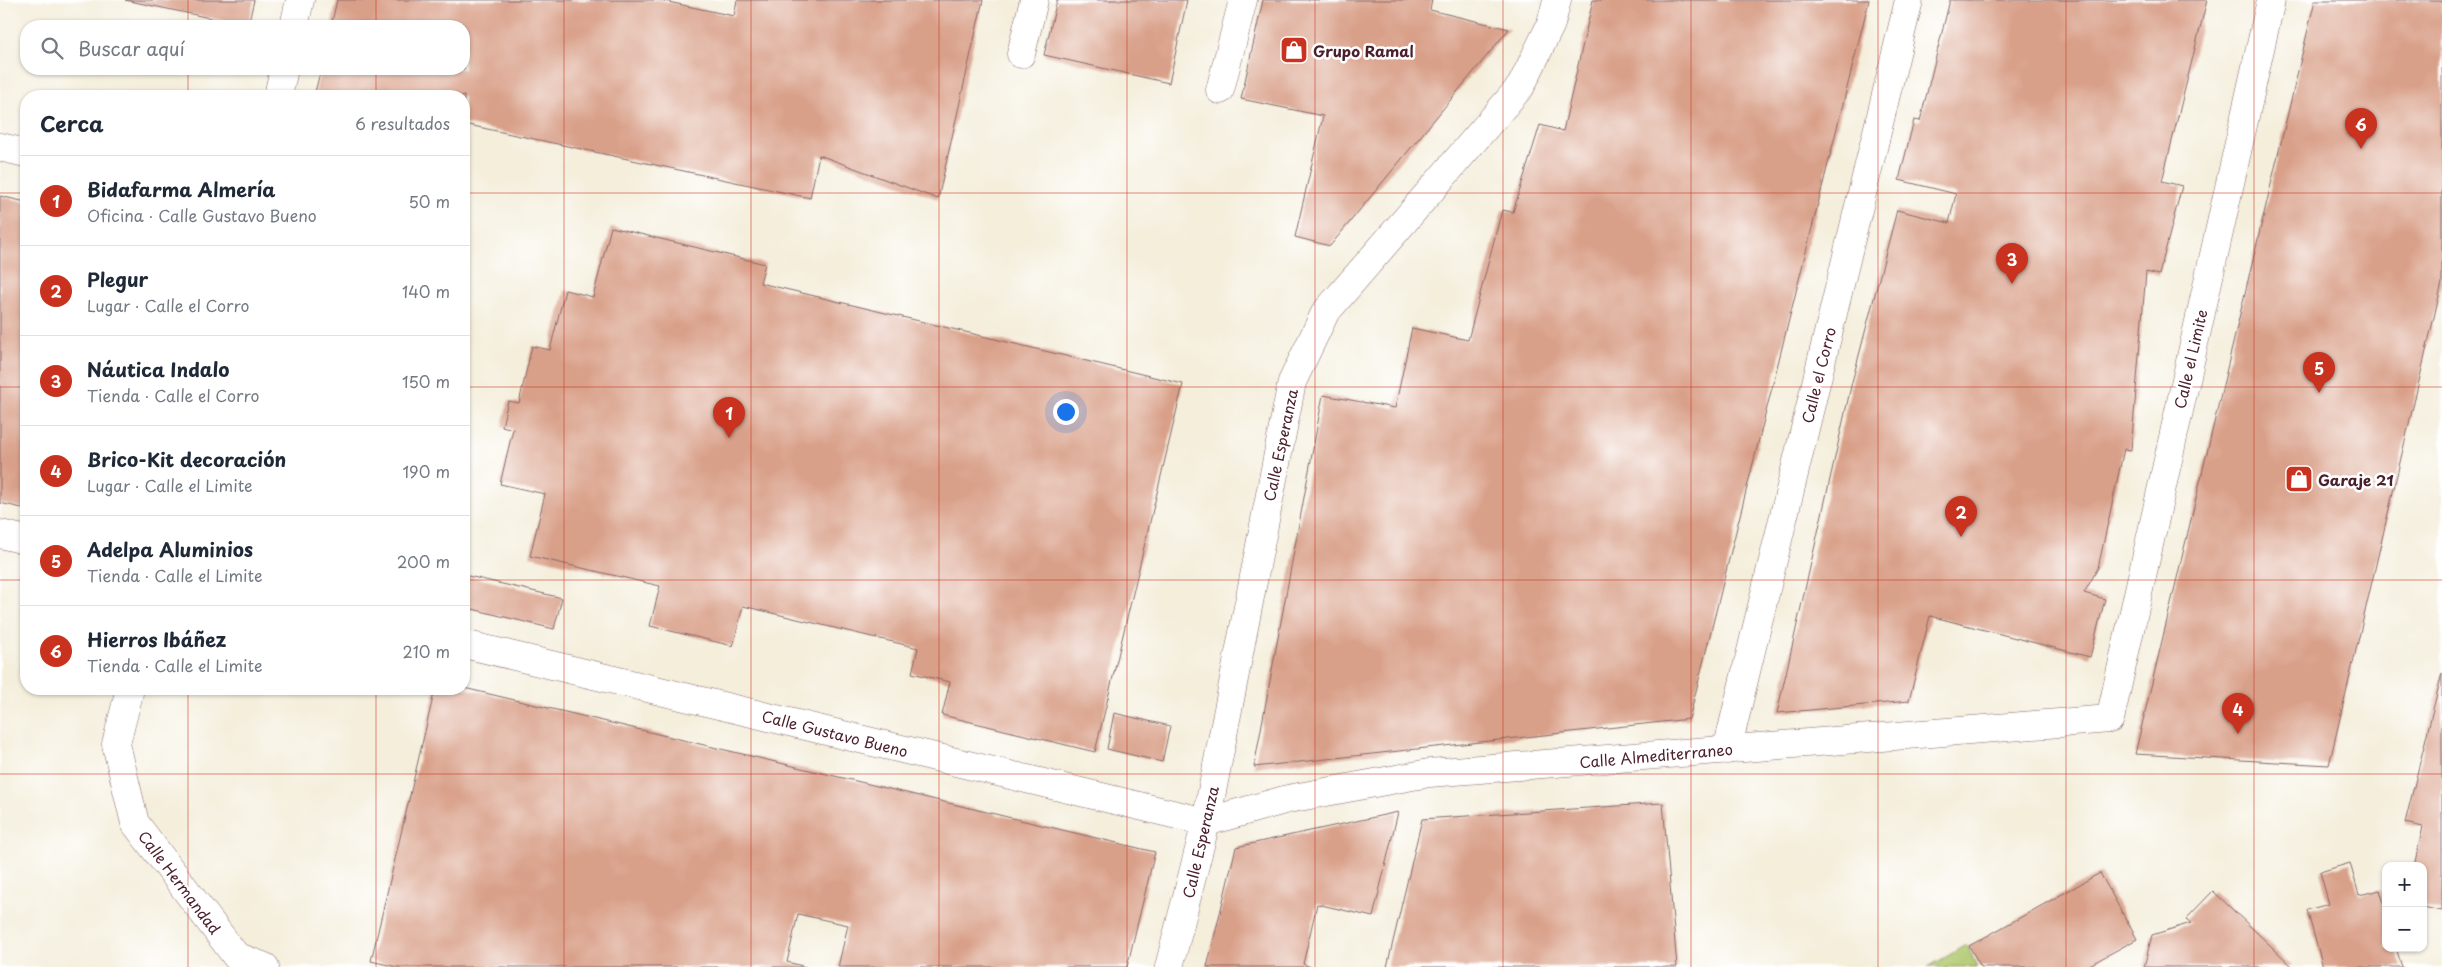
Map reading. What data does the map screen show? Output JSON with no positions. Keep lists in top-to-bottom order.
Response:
{
  "streets": {
    "street": [
      "Calle el Limite",
      "Calle el Corro",
      "Calle Esperanza",
      "Calle Gustavo Bueno",
      "Calle Almediterraneo",
      "Calle Hermandad"
    ]
  },
  "crossings": [
    ["Calle el Limite", "Calle Almediterraneo"],
    ["Calle el Corro", "Calle Almediterraneo"],
    ["Calle Esperanza", "Calle Gustavo Bueno"],
    ["Calle Esperanza", "Calle Almediterraneo"],
    ["Calle Gustavo Bueno", "Calle Almediterraneo"]
  ],
  "places": {
    "shop": ["Grupo Ramal", "Garaje 21"]
  },
  "page": {
    "search": "Buscar aquí",
    "heading": ["Cerca", "6 resultados"],
    "pins": [
      "6",
      "3",
      "5",
      "1",
      "2",
      "4"
    ],
    "list": [
      {
        "mark": "1",
        "name": "Bidafarma Almería",
        "note": "Oficina · Calle Gustavo Bueno",
        "value": "50 m"
      },
      {
        "mark": "2",
        "name": "Plegur",
        "note": "Lugar · Calle el Corro",
        "value": "140 m"
      },
      {
        "mark": "3",
        "name": "Náutica Indalo",
        "note": "Tienda · Calle el Corro",
        "value": "150 m"
      },
      {
        "mark": "4",
        "name": "Brico-Kit decoración",
        "note": "Lugar · Calle el Limite",
        "value": "190 m"
      },
      {
        "mark": "5",
        "name": "Adelpa Aluminios",
        "note": "Tienda · Calle el Limite",
        "value": "200 m"
      },
      {
        "mark": "6",
        "name": "Hierros Ibáñez",
        "note": "Tienda · Calle el Limite",
        "value": "210 m"
      }
    ],
    "map_buttons": ["+", "−"]
  }
}
